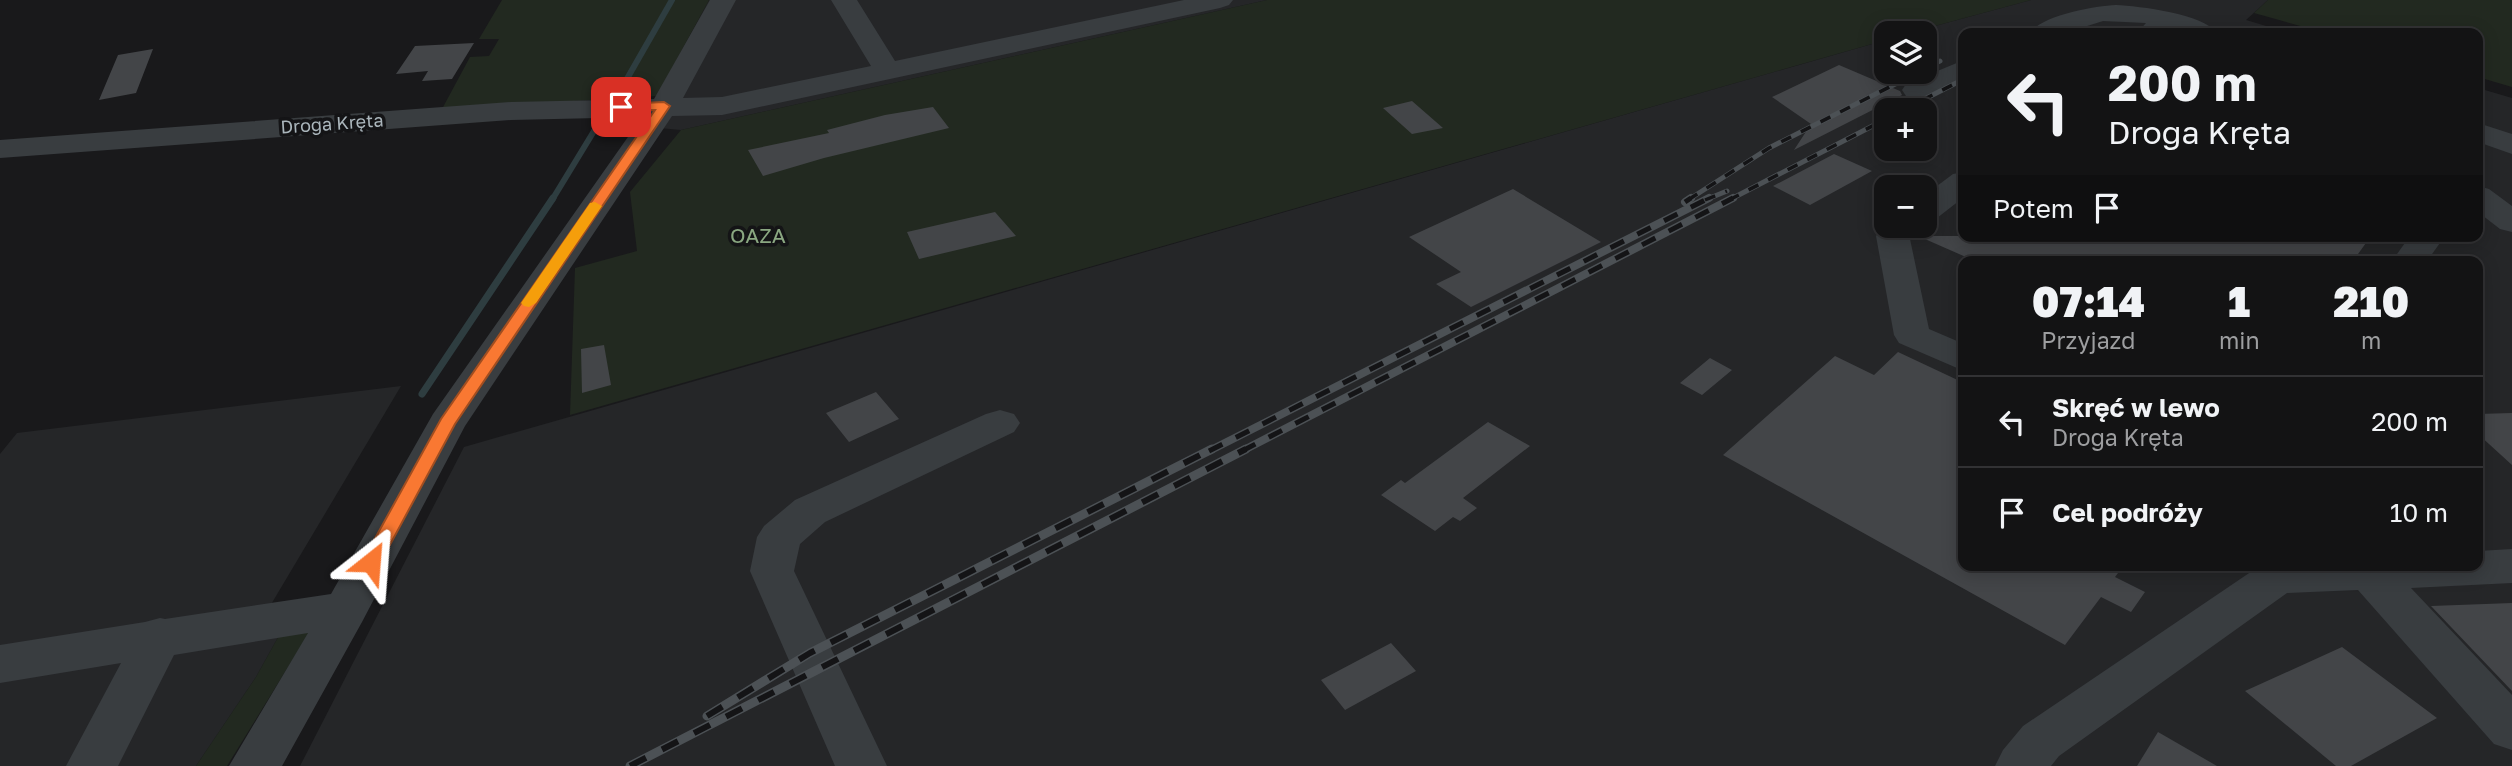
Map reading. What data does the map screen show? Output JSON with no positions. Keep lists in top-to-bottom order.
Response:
{
  "streets": {
    "street": ["Droga Kręta"]
  },
  "parks": ["OAZA"],
  "page": {
    "map_buttons": ["+", "−"],
    "turn": ["200 m", "Droga Kręta"],
    "then": "Potem",
    "eta": [
      "07:14",
      "Przyjazd",
      "1",
      "min",
      "210",
      "m"
    ],
    "list": [
      {
        "name": "Skręć w lewo",
        "note": "Droga Kręta",
        "value": "200 m"
      },
      {
        "name": "Cel podróży",
        "value": "10 m"
      }
    ]
  }
}
